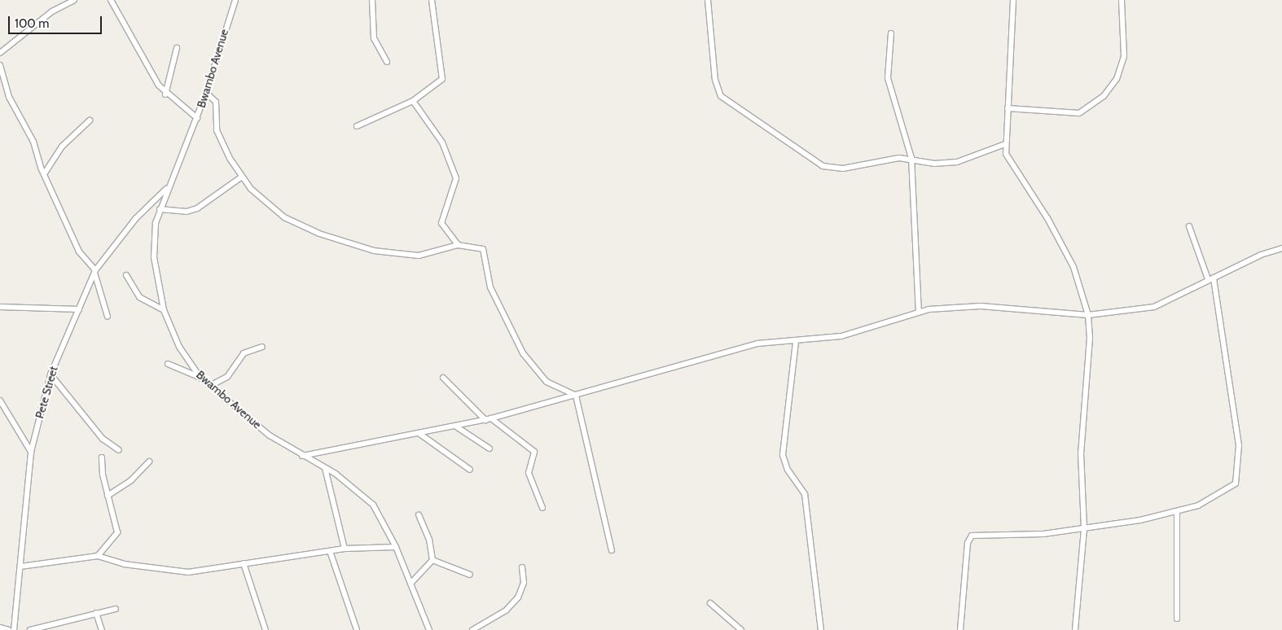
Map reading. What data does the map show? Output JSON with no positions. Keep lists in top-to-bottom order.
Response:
{
  "streets": {
    "street": ["Bwambo Avenue", "Pete Street"]
  },
  "crossings": [
    ["Bwambo Avenue", "Pete Street"]
  ],
  "scale_bar": "100 m"
}
